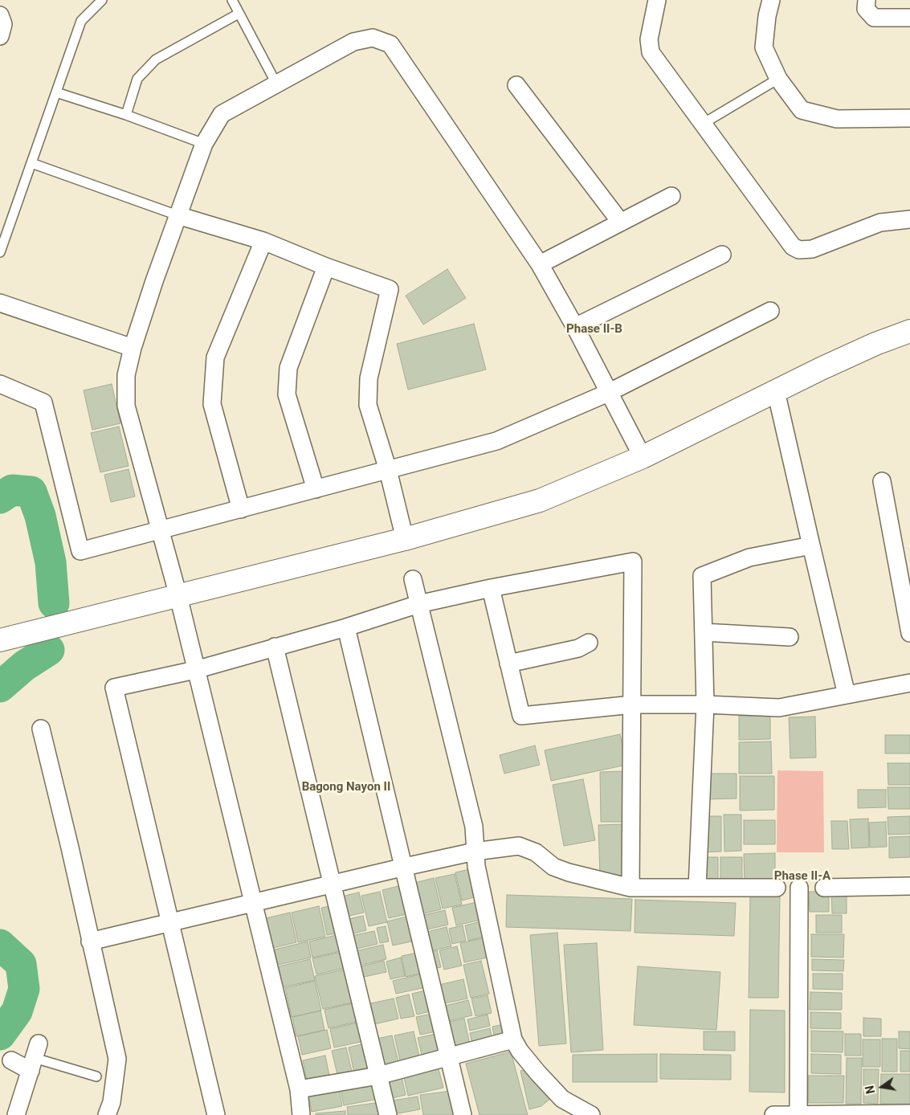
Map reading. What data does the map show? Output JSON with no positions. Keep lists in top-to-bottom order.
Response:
{
  "districts": ["Phase II-B", "Bagong Nayon II", "Phase II-A"],
  "north": "left"
}
